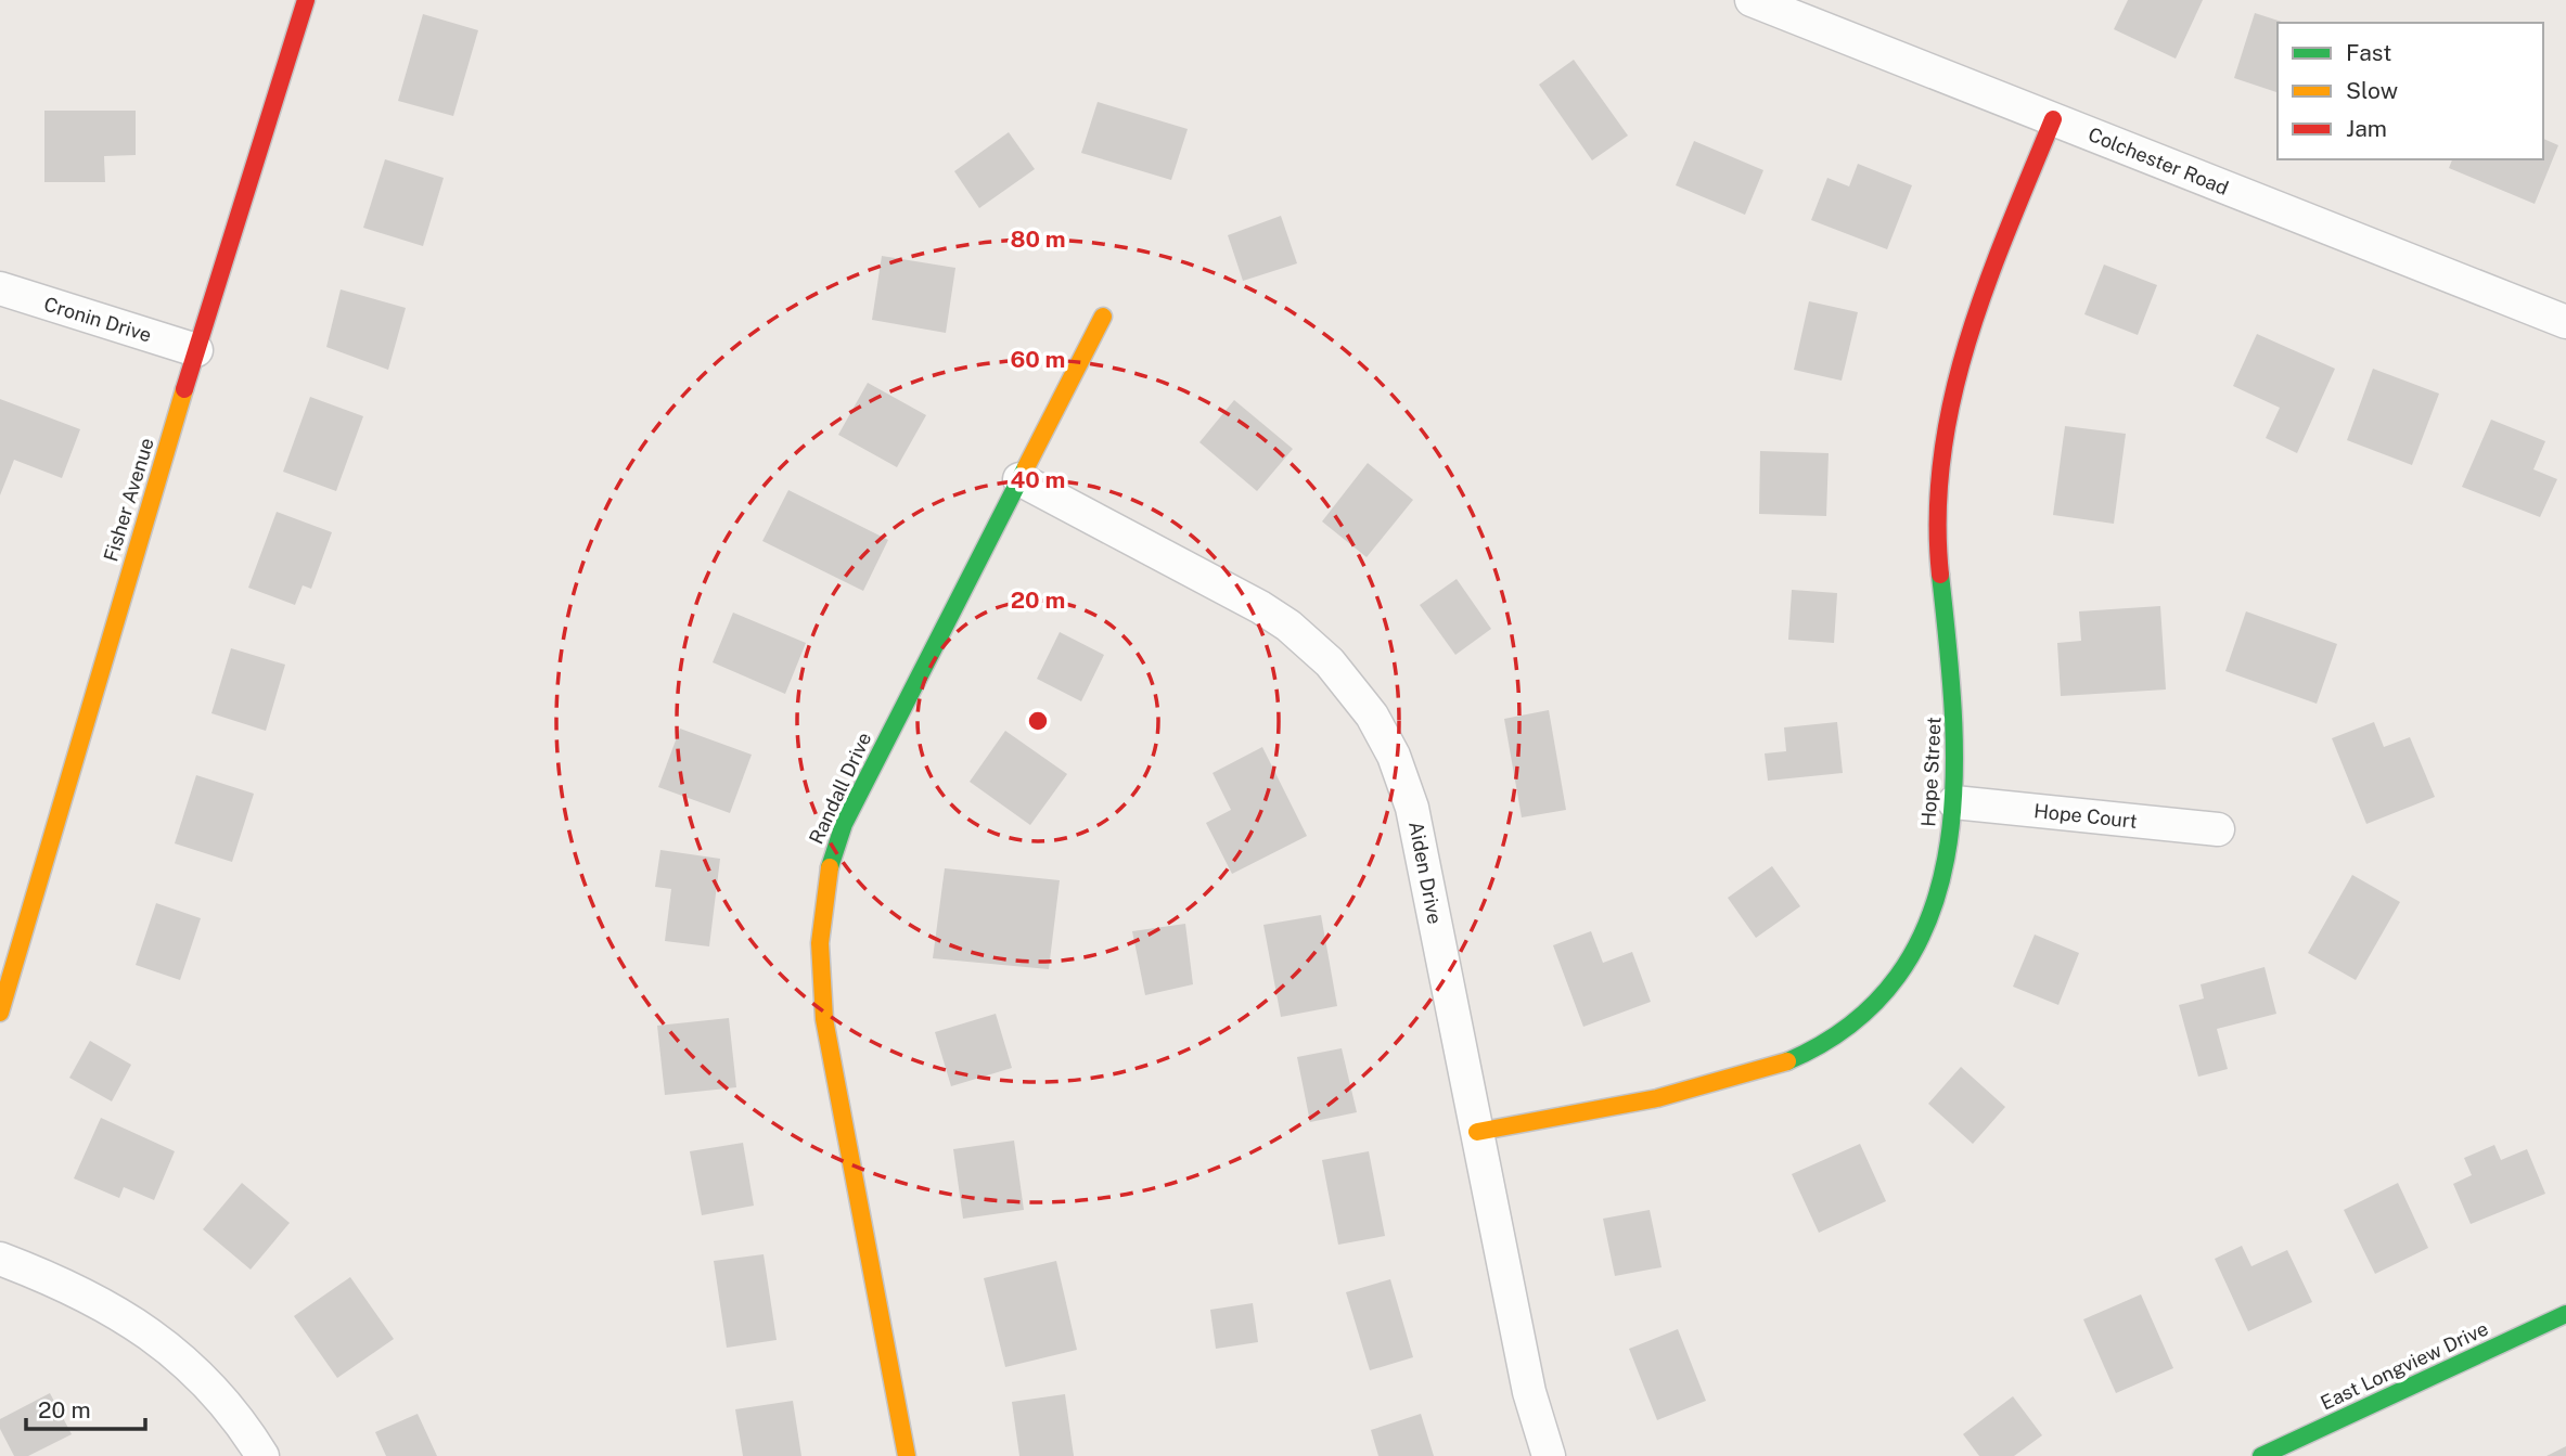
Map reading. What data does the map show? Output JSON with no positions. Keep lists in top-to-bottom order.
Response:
{
  "streets": {
    "street": [
      "Colchester Road",
      "Cronin Drive",
      "Fisher Avenue",
      "Hope Street",
      "Randall Drive",
      "Hope Court",
      "Aiden Drive",
      "East Longview Drive"
    ]
  },
  "crossings": [
    ["Colchester Road", "Hope Street"],
    ["Cronin Drive", "Fisher Avenue"],
    ["Hope Street", "Hope Court"],
    ["Hope Street", "Aiden Drive"],
    ["Randall Drive", "Aiden Drive"]
  ],
  "legend": ["Fast", "Slow", "Jam"],
  "scale_bar": "20 m",
  "rings": [
    "80 m",
    "60 m",
    "40 m",
    "20 m"
  ]
}
